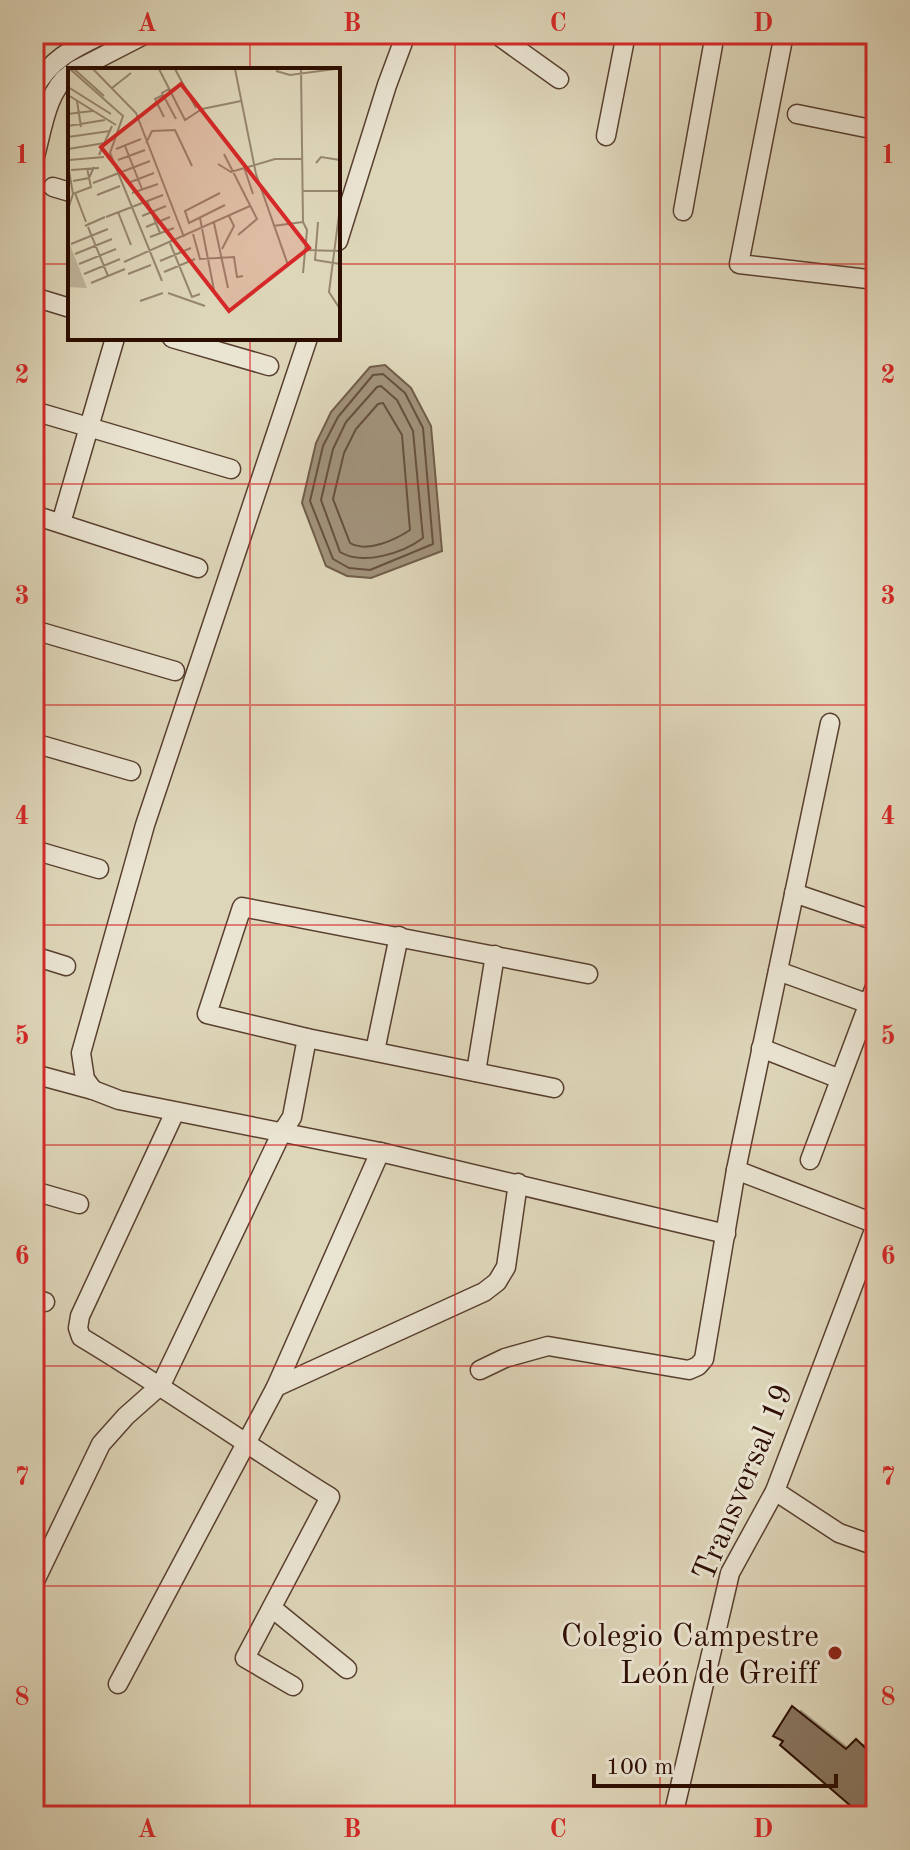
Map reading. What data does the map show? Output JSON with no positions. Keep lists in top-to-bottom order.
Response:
{
  "streets": {
    "street": ["Transversal 19"]
  },
  "places": ["Colegio Campestre León de Greiff"],
  "scale_bar": "100 m",
  "grid": {
    "columns": [
      "A",
      "B",
      "C",
      "D"
    ],
    "rows": [
      "1",
      "2",
      "3",
      "4",
      "5",
      "6",
      "7",
      "8"
    ]
  }
}
